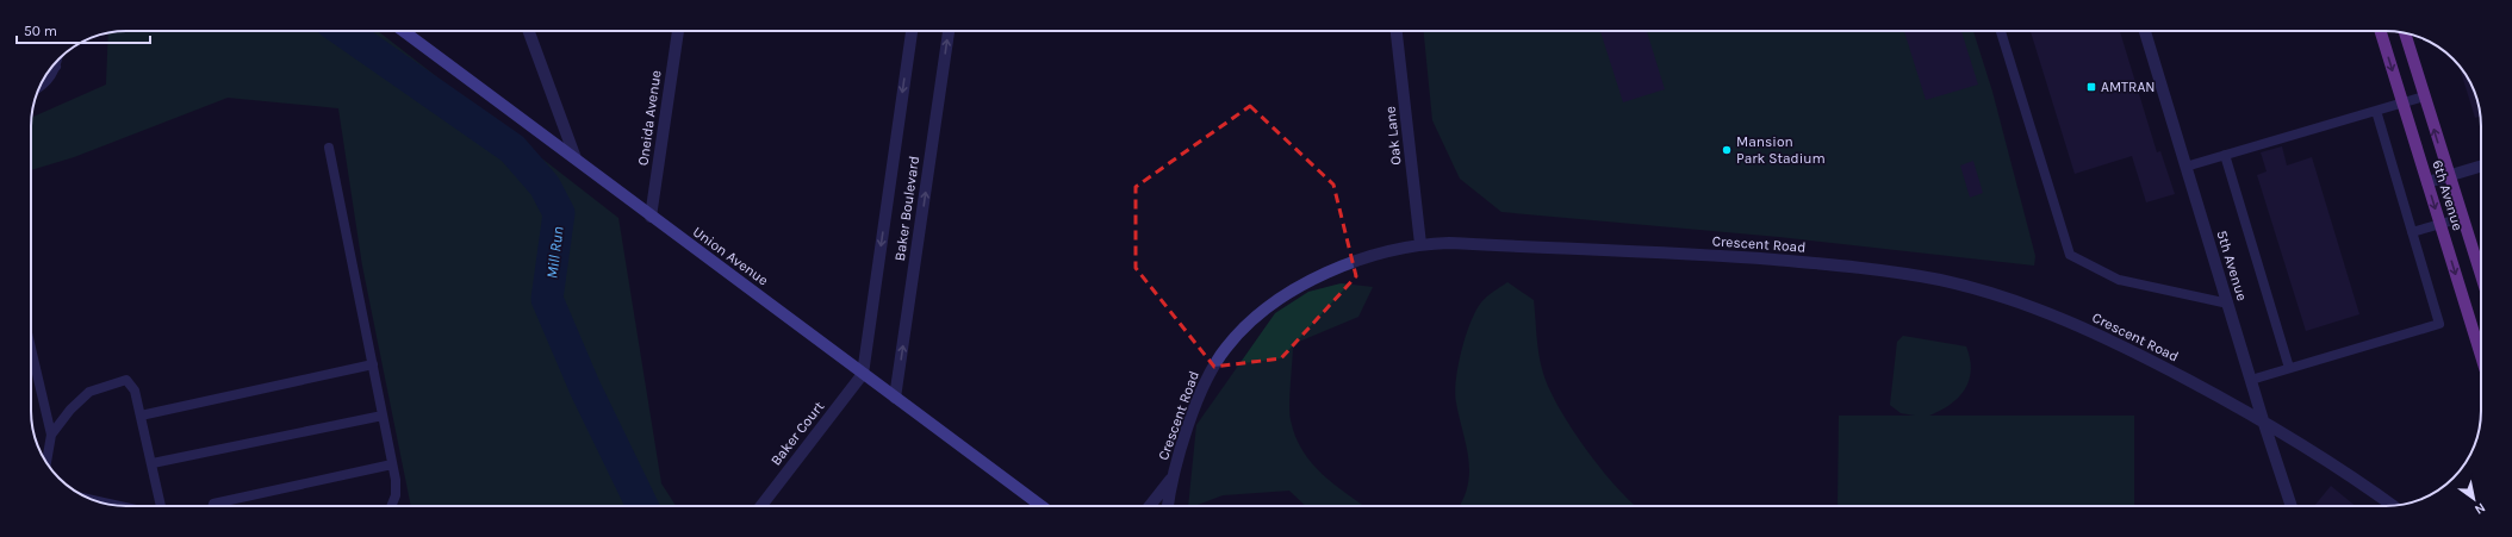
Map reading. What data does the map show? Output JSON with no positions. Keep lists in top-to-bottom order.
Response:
{
  "streets": {
    "main road": ["6th Avenue", "Union Avenue"],
    "street": [
      "Oneida Avenue",
      "Oak Lane",
      "Baker Boulevard",
      "Crescent Road",
      "5th Avenue",
      "Baker Court"
    ]
  },
  "crossings": [
    ["Oneida Avenue", "Union Avenue"],
    ["Oak Lane", "Crescent Road"],
    ["Baker Boulevard", "Union Avenue"],
    ["Baker Boulevard", "Baker Court"],
    ["Crescent Road", "5th Avenue"],
    ["Union Avenue", "Baker Court"]
  ],
  "water": ["Mill Run"],
  "places": {
    "transit": ["AMTRAN"],
    "other": ["Mansion Park Stadium"]
  },
  "scale_bar": "50 m",
  "north": "bottom right"
}
